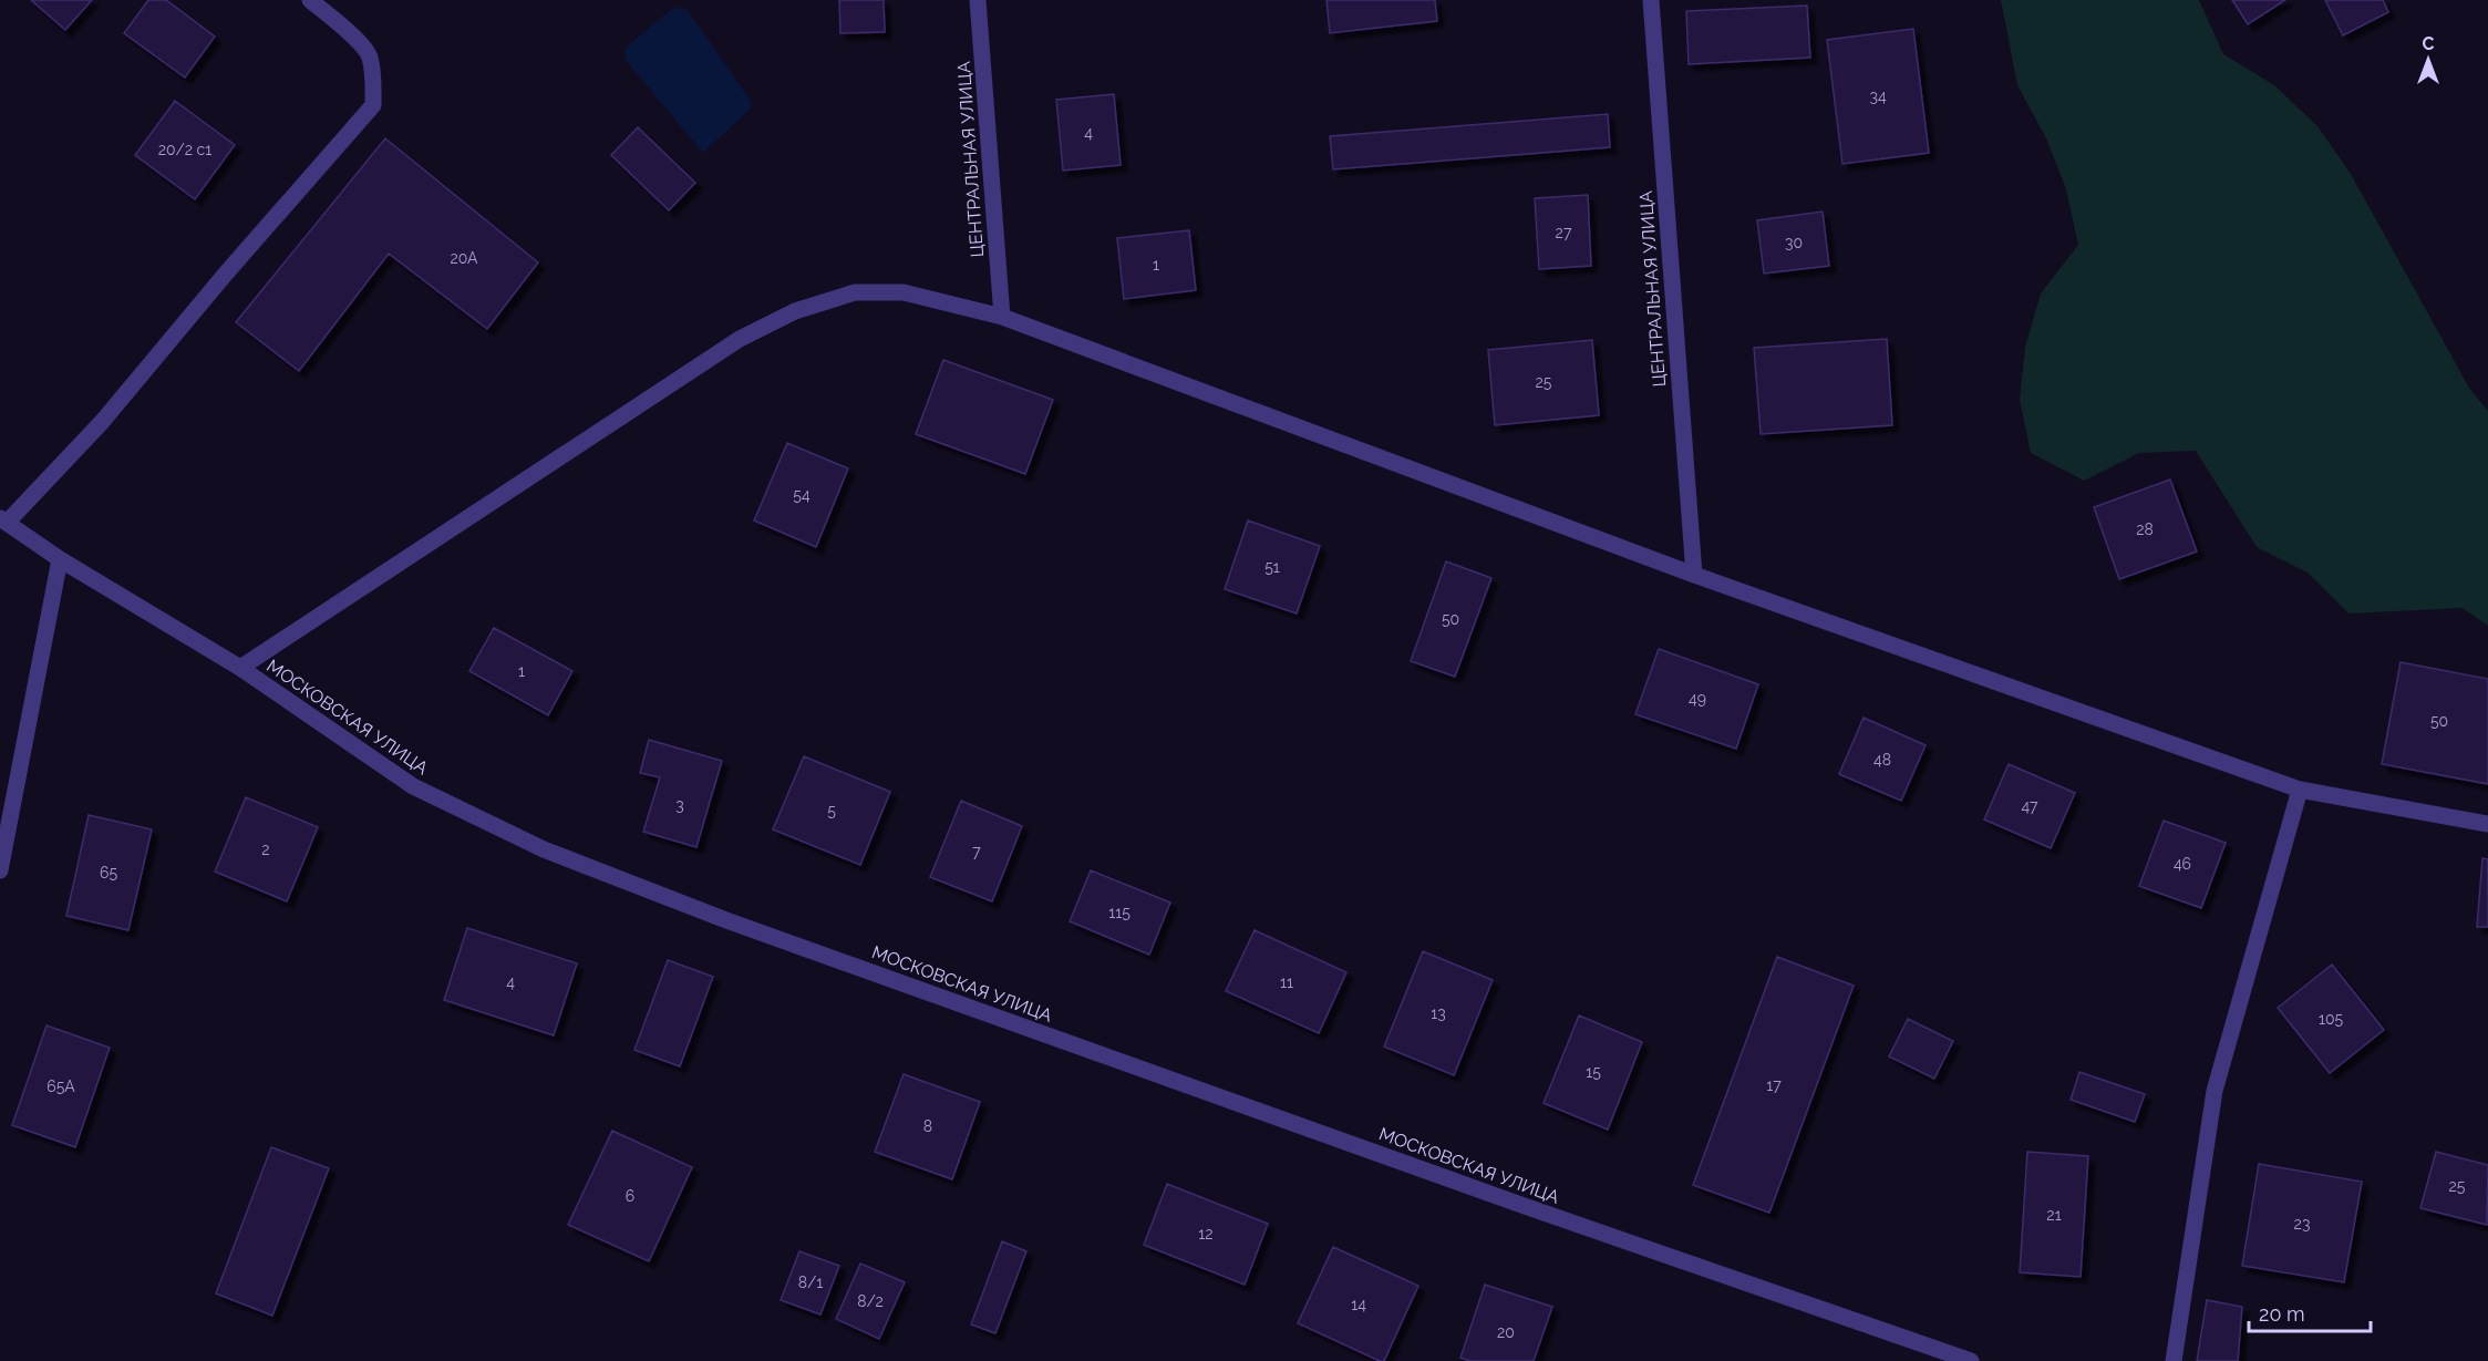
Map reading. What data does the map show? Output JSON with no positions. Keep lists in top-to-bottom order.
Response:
{
  "streets": {
    "street": ["ЦЕНТРАЛЬНАЯ УЛИЦА", "МОСКОВСКАЯ УЛИЦА"]
  },
  "house_numbers": [
    "34",
    "4",
    "20/2 с1",
    "27",
    "30",
    "20А",
    "1",
    "25",
    "54",
    "28",
    "51",
    "50",
    "1",
    "49",
    "50",
    "48",
    "3",
    "47",
    "5",
    "2",
    "7",
    "46",
    "65",
    "115",
    "4",
    "11",
    "13",
    "105",
    "15",
    "17",
    "65А",
    "8",
    "25",
    "6",
    "21",
    "23",
    "12",
    "8/1",
    "8/2",
    "14",
    "20"
  ],
  "scale_bar": "20 m",
  "north": "top"
}
